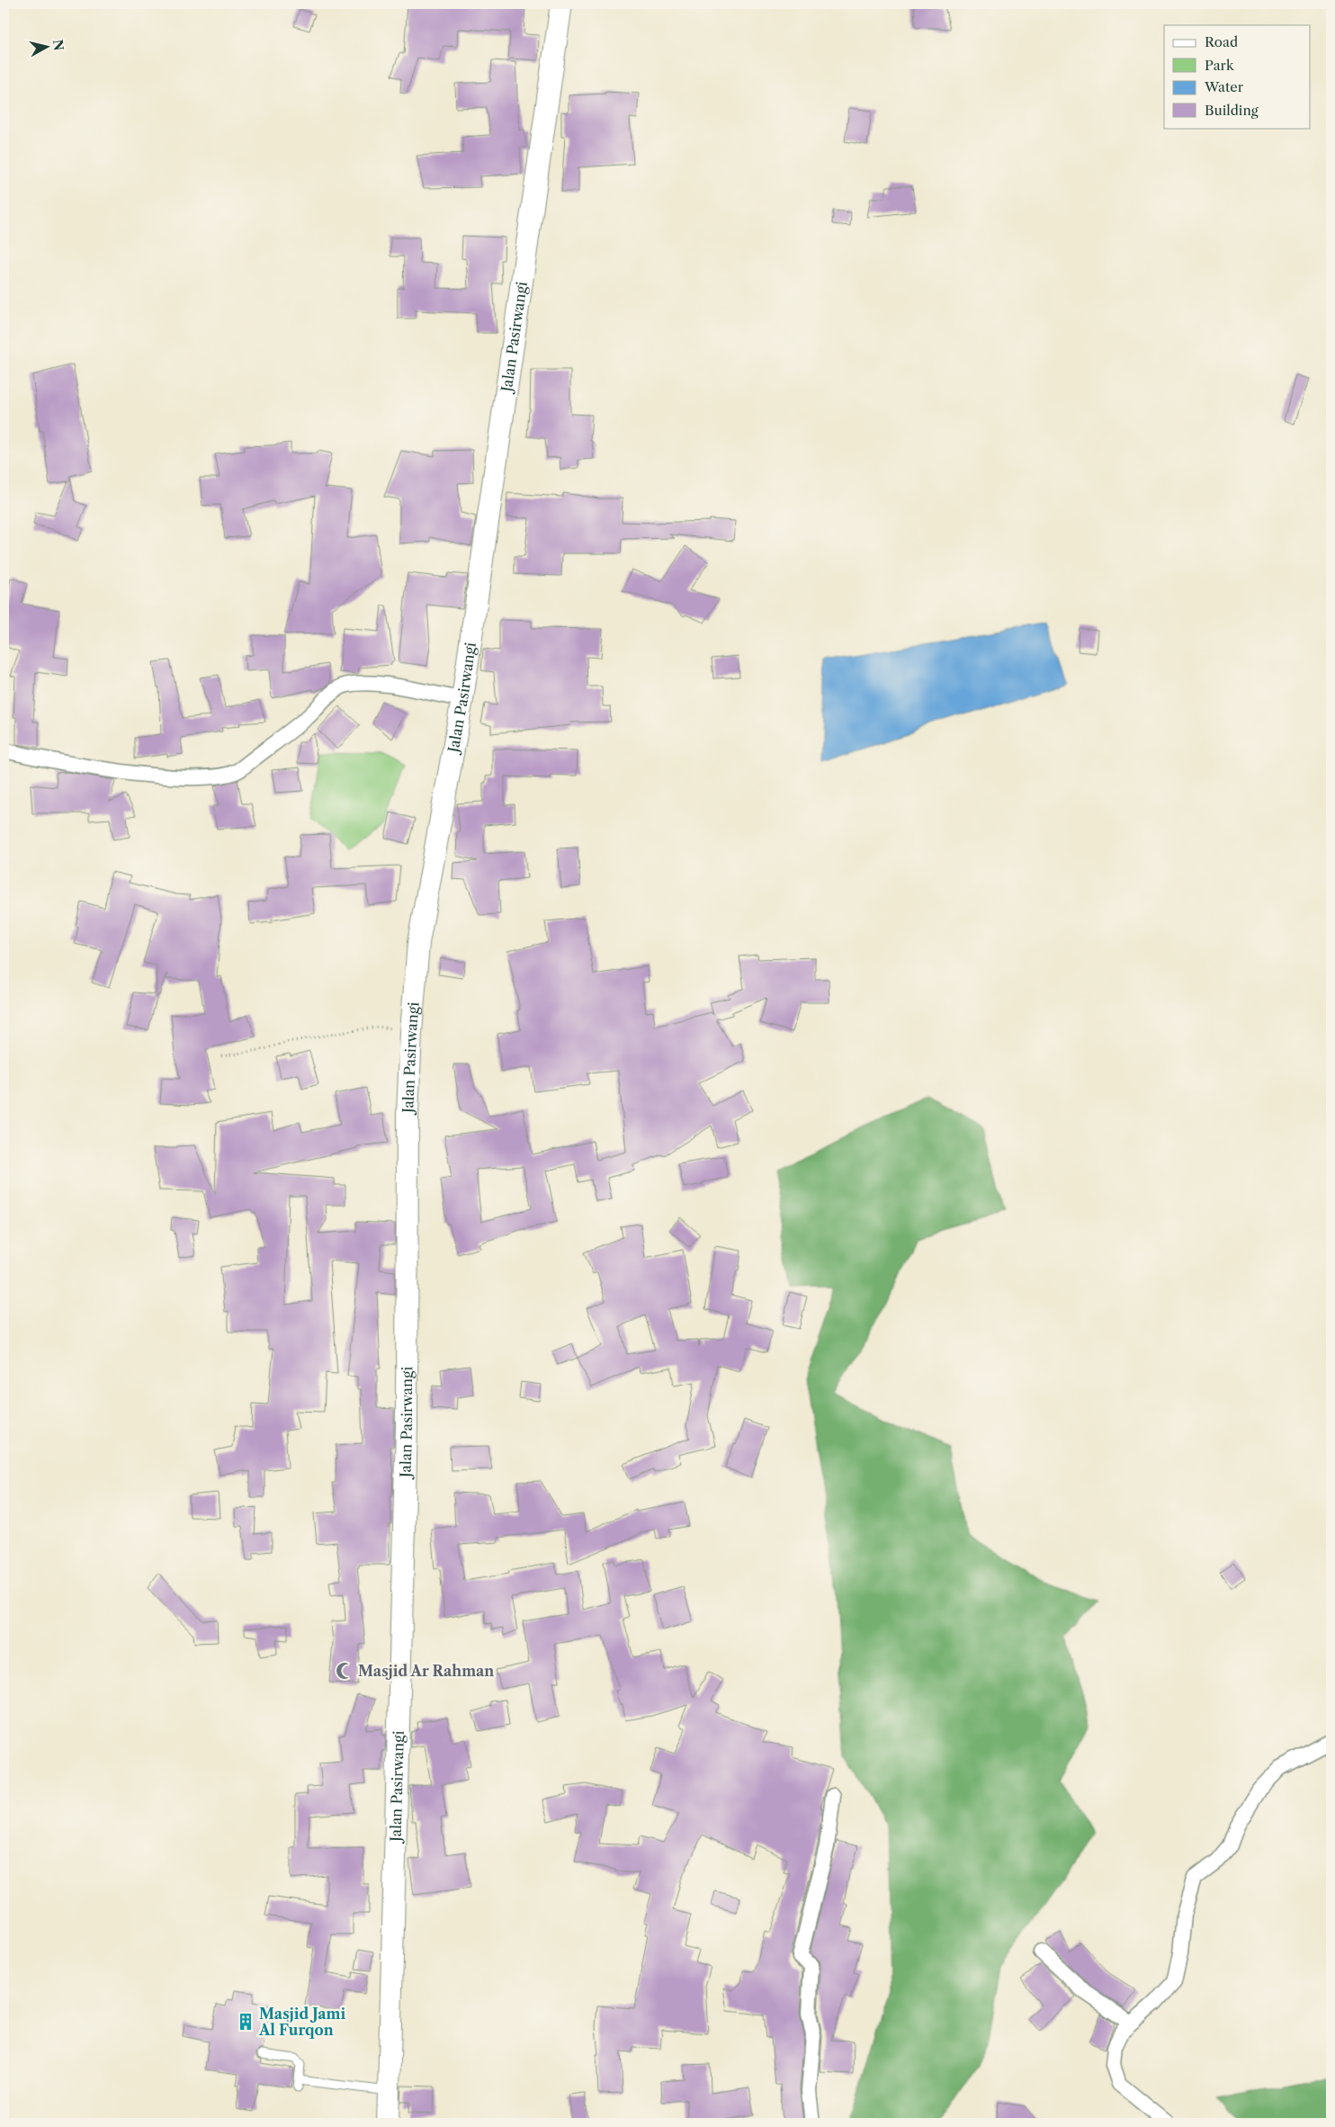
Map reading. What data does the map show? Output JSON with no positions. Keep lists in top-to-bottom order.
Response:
{
  "streets": {
    "street": ["Jalan Pasirwangi"]
  },
  "places": {
    "mosque": ["Masjid Ar Rahman"],
    "building": ["Masjid Jami Al Furqon"]
  },
  "legend": [
    "Road",
    "Park",
    "Water",
    "Building"
  ],
  "north": "right"
}
